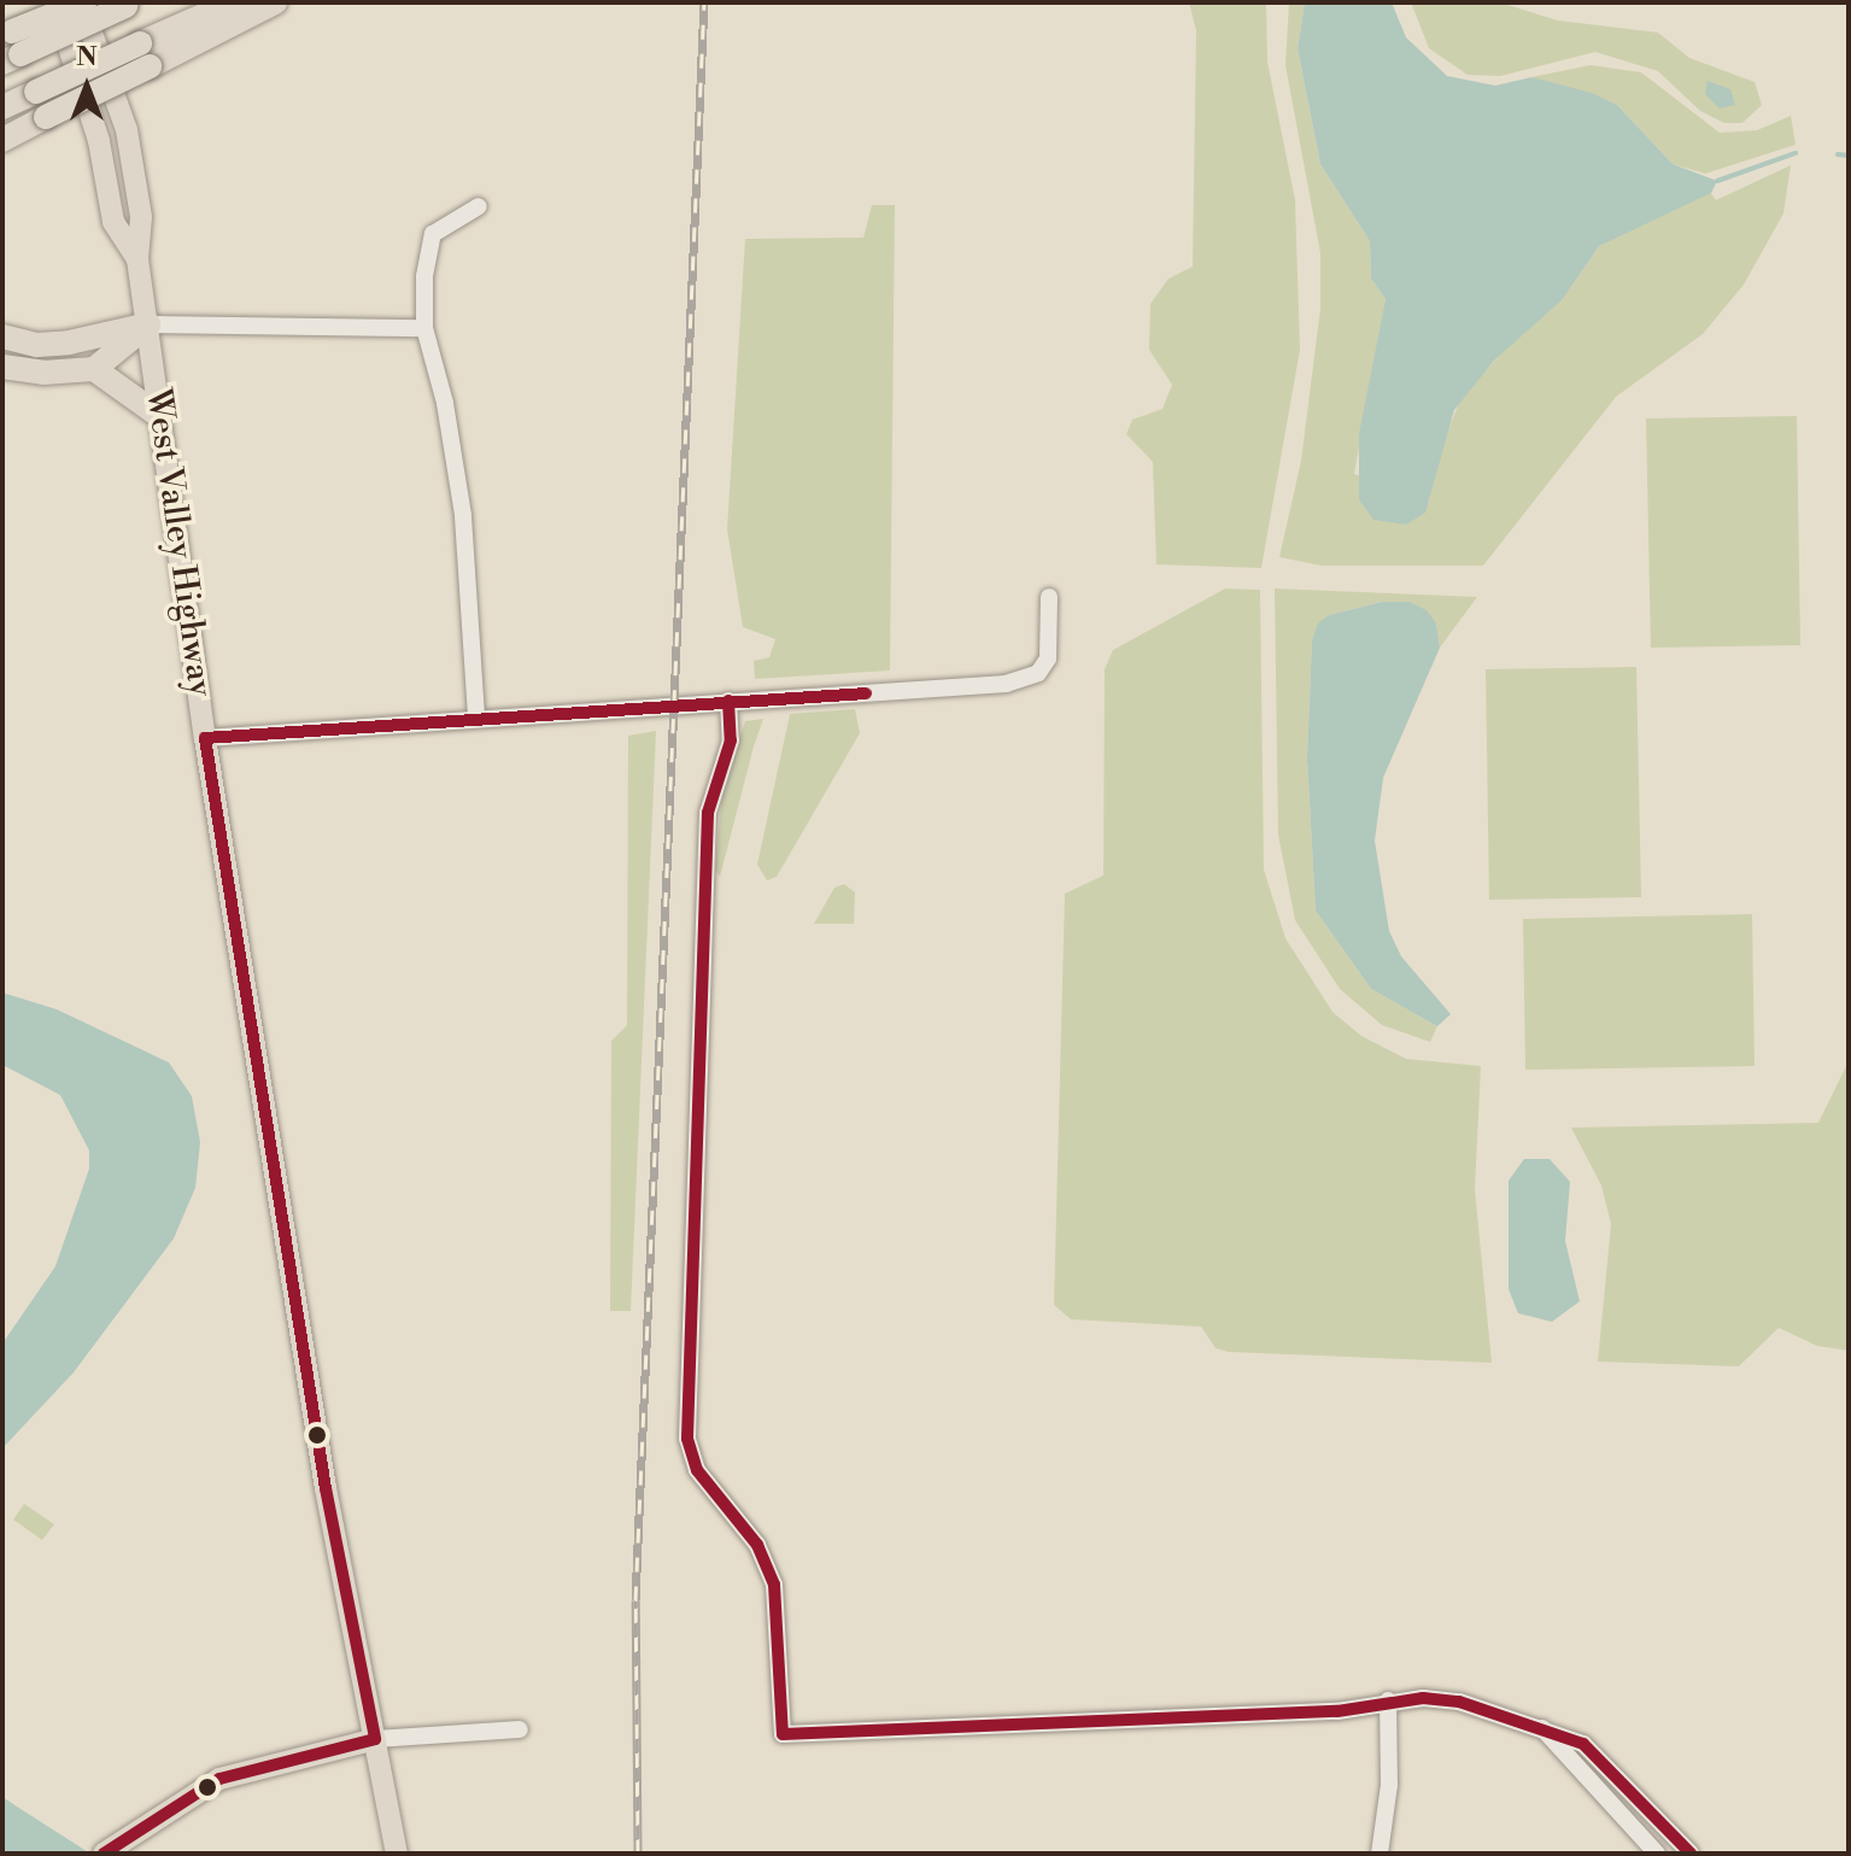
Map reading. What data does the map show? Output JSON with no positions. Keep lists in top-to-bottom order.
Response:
{
  "streets": {
    "main road": ["West Valley Highway"]
  },
  "north": "top"
}
